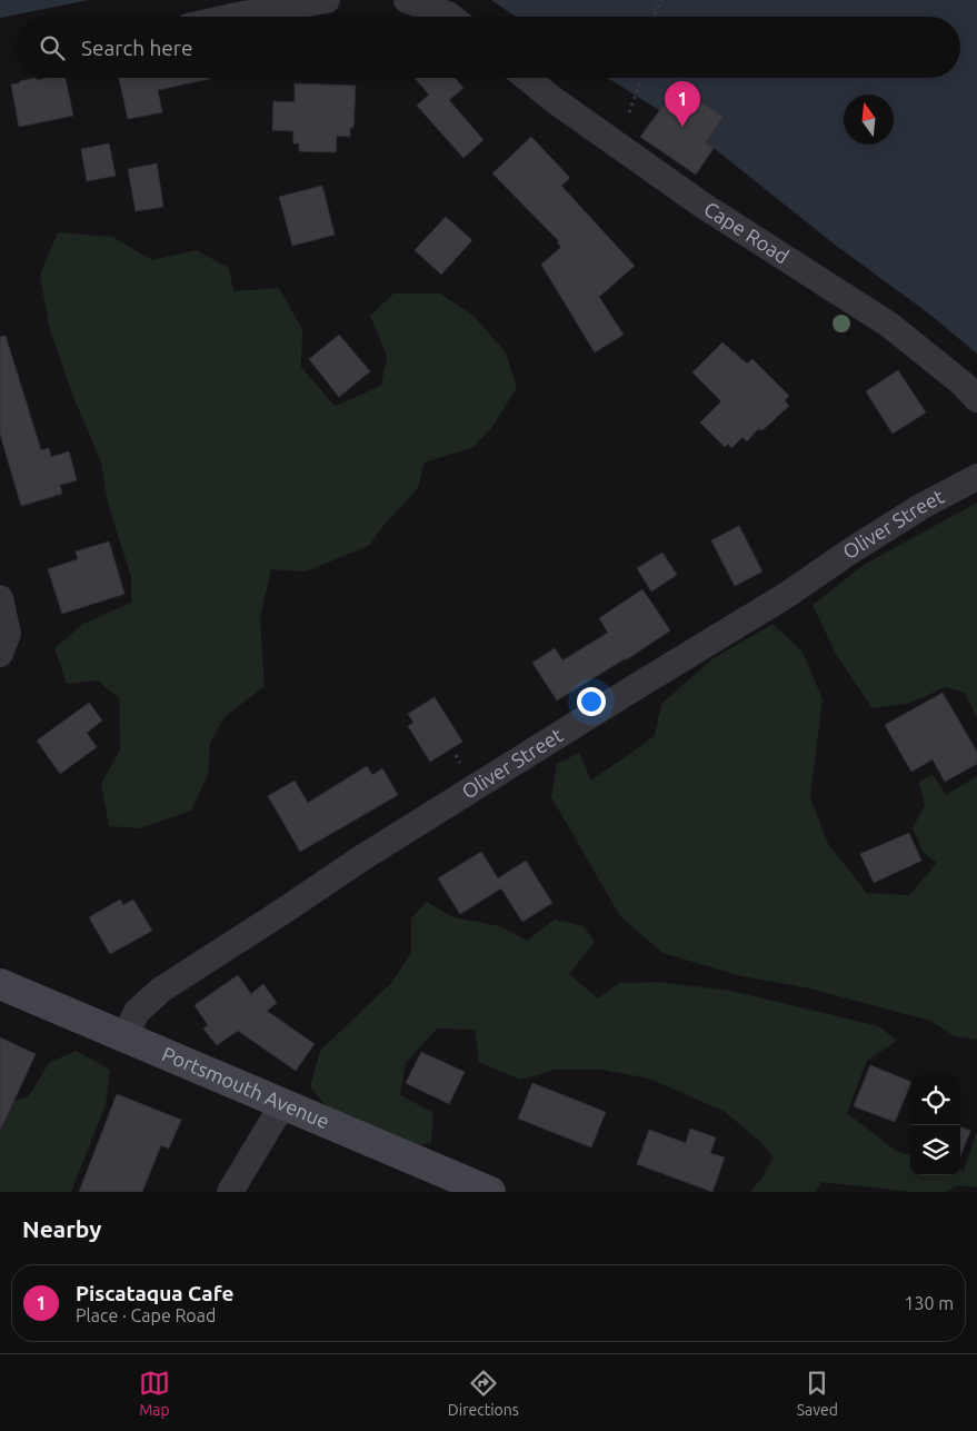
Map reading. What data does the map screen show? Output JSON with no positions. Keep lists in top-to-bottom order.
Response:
{
  "streets": {
    "main road": ["Portsmouth Avenue"],
    "street": ["Cape Road", "Oliver Street"]
  },
  "crossings": [
    ["Oliver Street", "Portsmouth Avenue"]
  ],
  "north": "top",
  "page": {
    "search": "Search here",
    "pins": "1",
    "heading": "Nearby",
    "list": [
      {
        "mark": "1",
        "name": "Piscataqua Cafe",
        "note": "Place · Cape Road",
        "value": "130 m"
      }
    ],
    "nav": ["Map", "Directions", "Saved"]
  }
}
